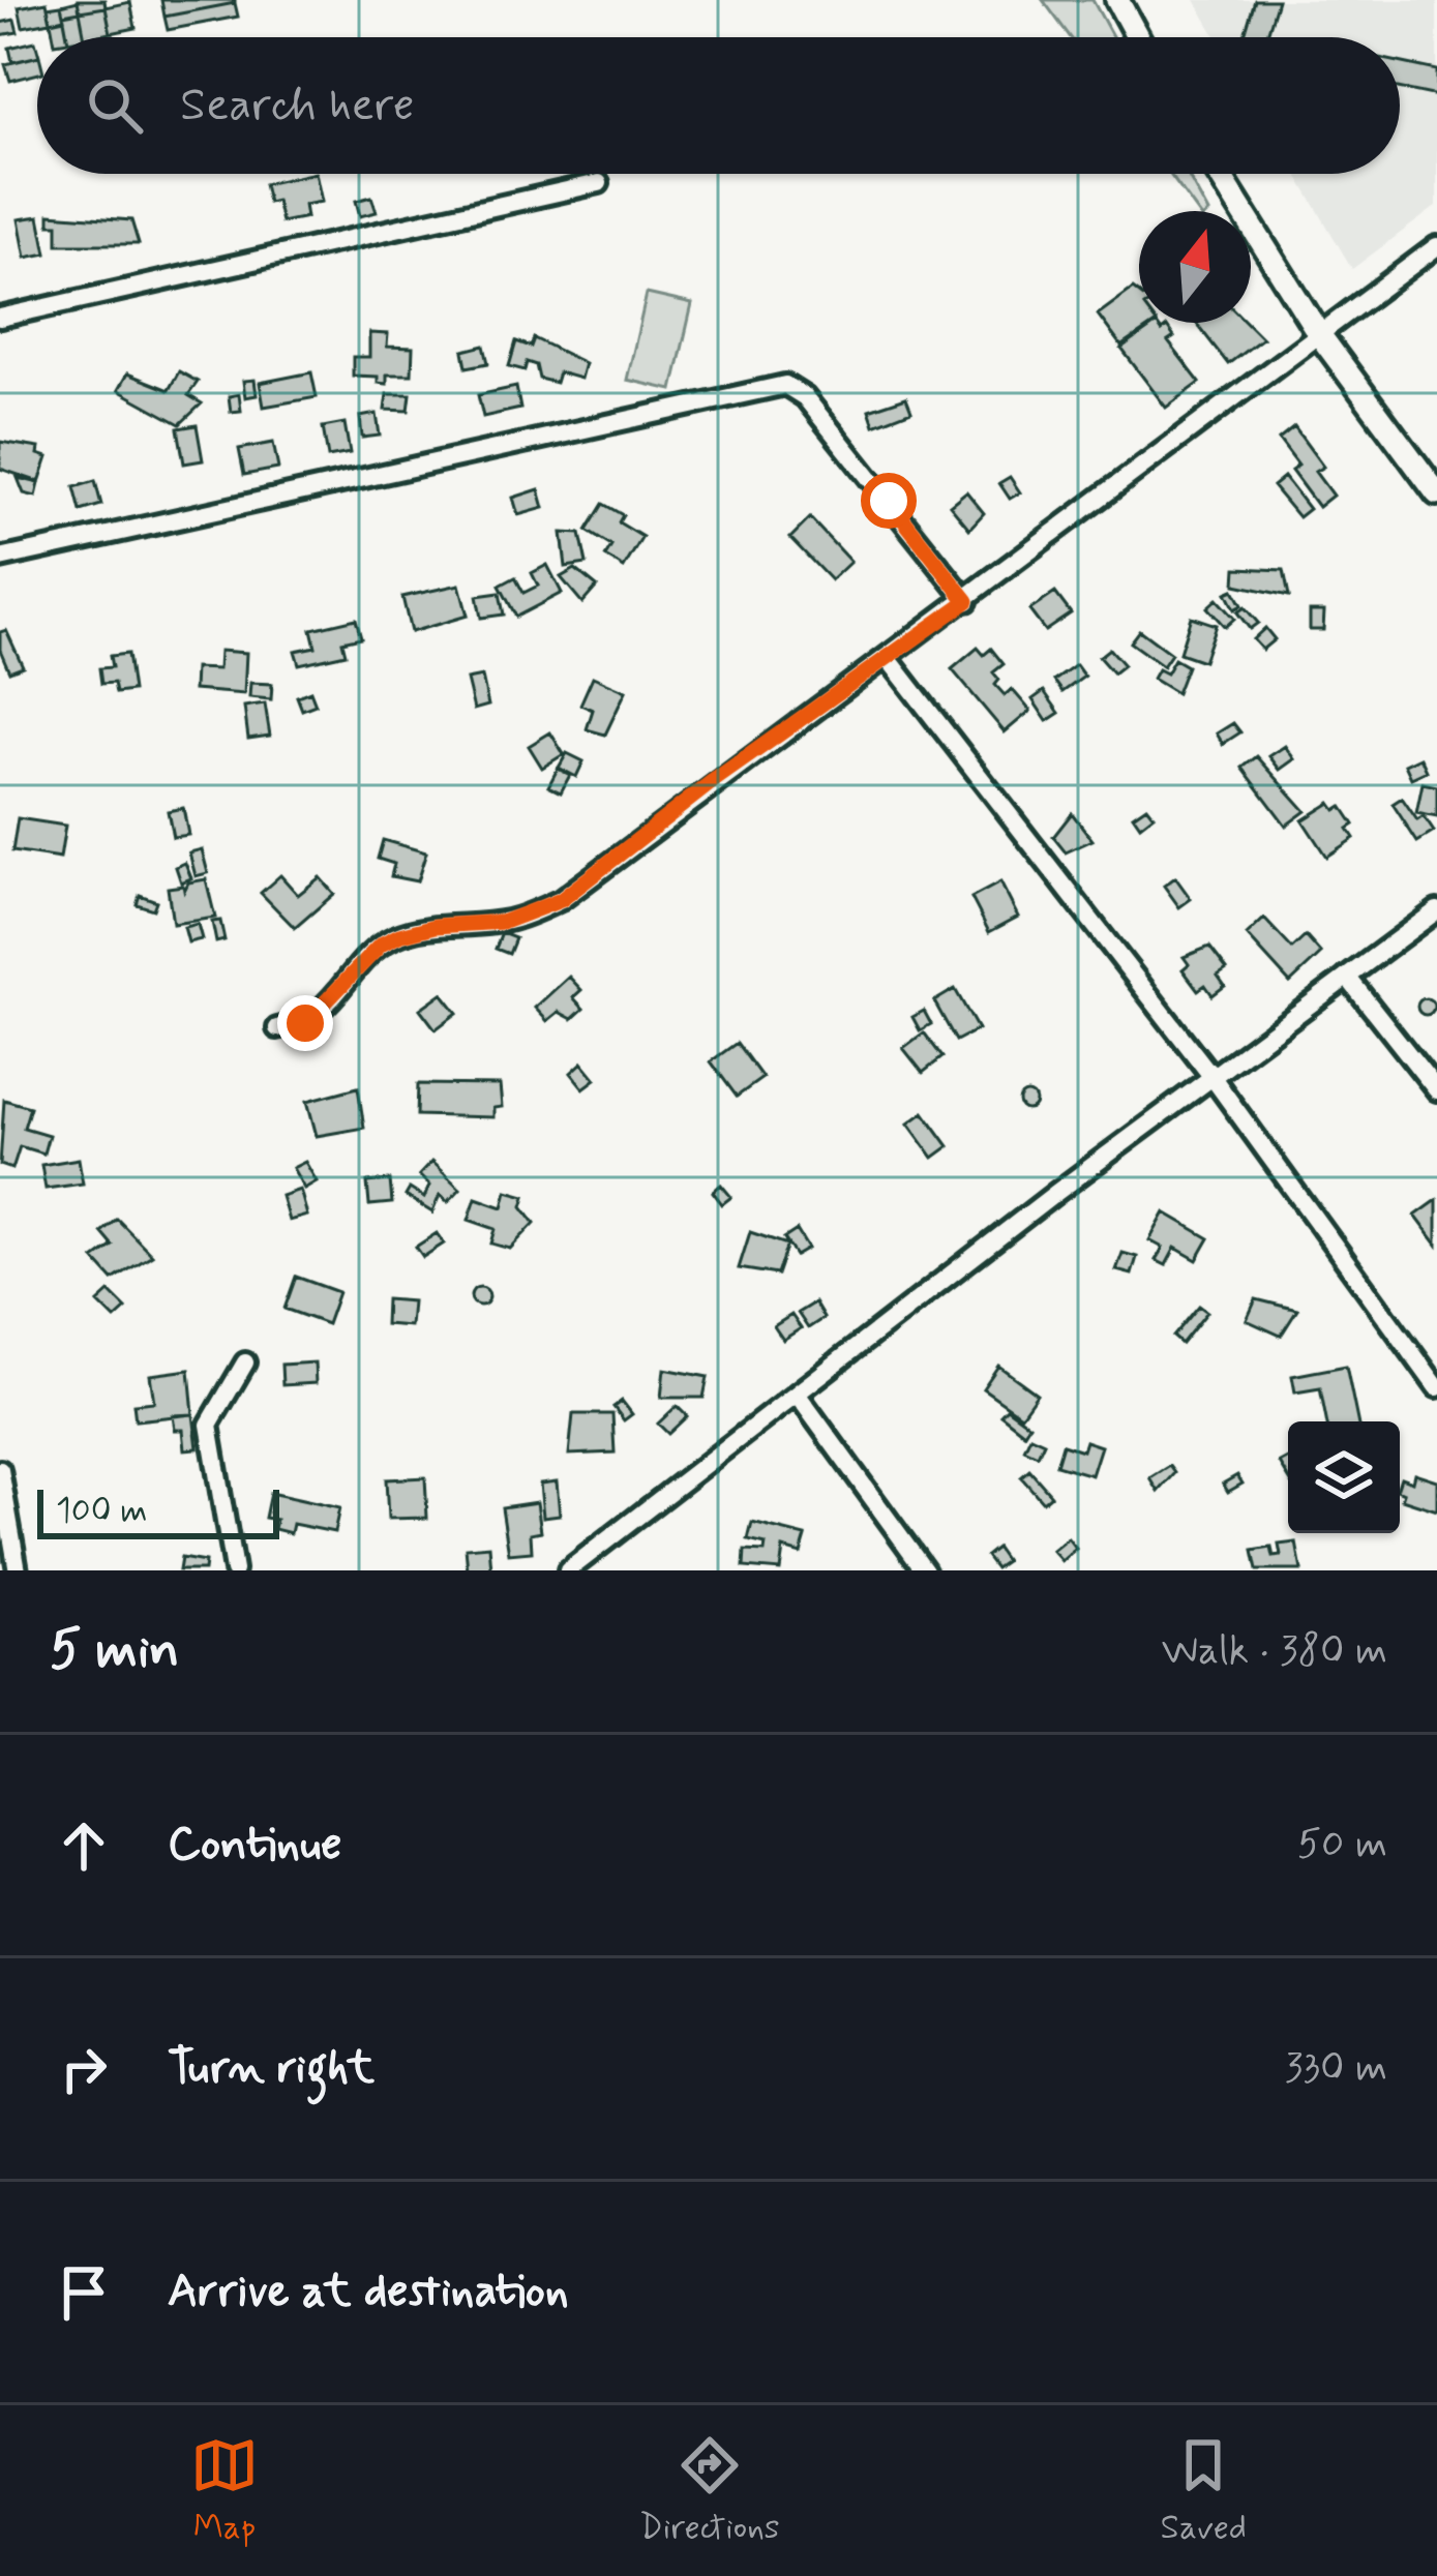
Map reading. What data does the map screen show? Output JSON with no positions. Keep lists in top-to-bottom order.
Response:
{
  "scale_bar": "100 m",
  "north": "top",
  "page": {
    "search": "Search here",
    "scale": "100 m",
    "heading": ["5 min", "Walk · 380 m"],
    "list": [
      ["Continue", "50 m"],
      ["Turn right", "330 m"],
      "Arrive at destination"
    ],
    "nav": ["Map", "Directions", "Saved"]
  }
}
